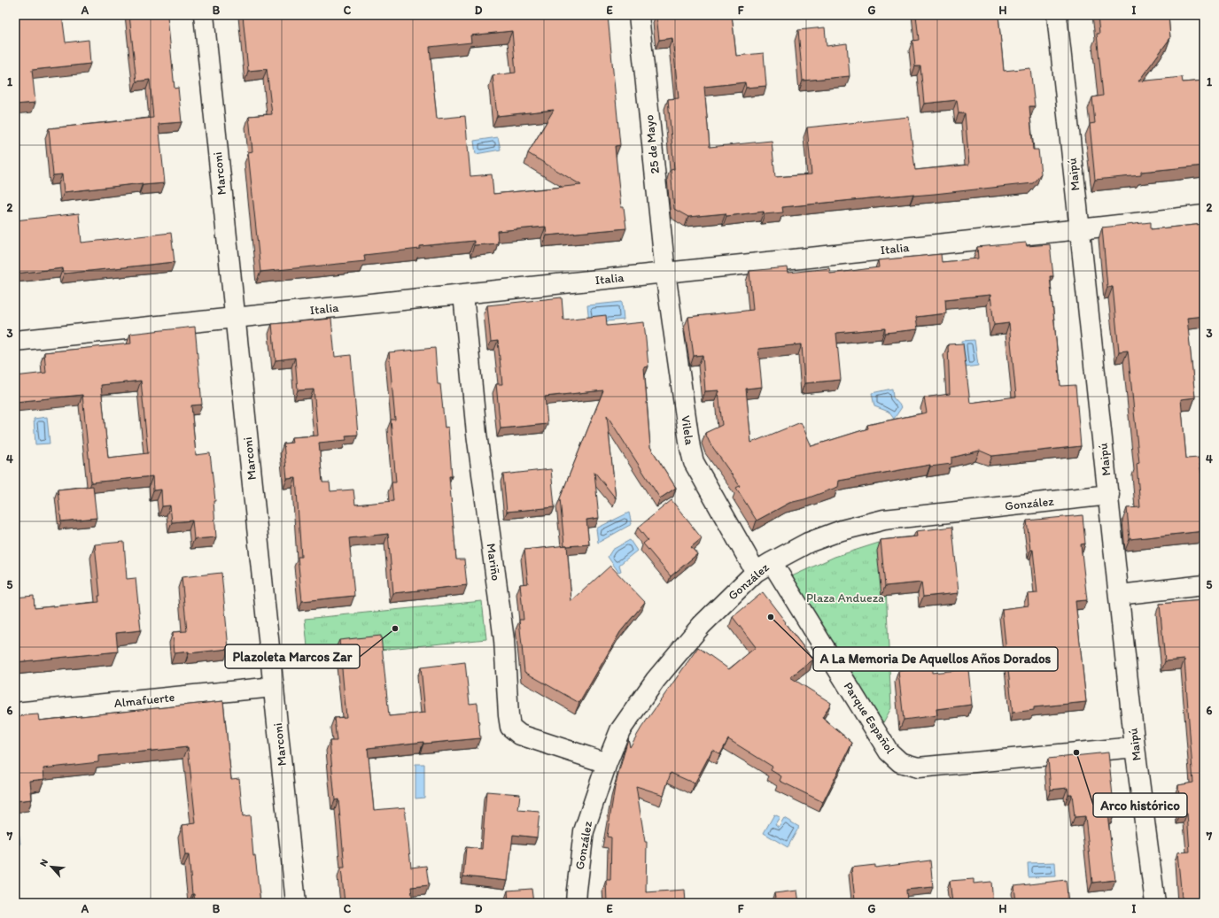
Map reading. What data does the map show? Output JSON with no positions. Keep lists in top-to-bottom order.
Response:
{
  "streets": {
    "street": [
      "25 de Mayo",
      "Marconi",
      "Maipú",
      "Italia",
      "Vilela",
      "González",
      "Mariño",
      "Almafuerte",
      "Parque Español"
    ]
  },
  "crossings": [
    ["25 de Mayo", "Italia"],
    ["25 de Mayo", "Vilela"],
    ["Marconi", "Italia"],
    ["Marconi", "Almafuerte"],
    ["Maipú", "Italia"],
    ["Maipú", "González"],
    ["Maipú", "Parque Español"],
    ["Italia", "Vilela"],
    ["Italia", "Mariño"],
    ["Vilela", "González"],
    ["Vilela", "Parque Español"],
    ["González", "Mariño"],
    ["González", "Parque Español"]
  ],
  "parks": ["Plaza Andueza"],
  "places": ["A La Memoria De Aquellos Años Dorados", "Plazoleta Marcos Zar", "Arco histórico"],
  "north": "top left",
  "grid": {
    "columns": [
      "A",
      "B",
      "C",
      "D",
      "E",
      "F",
      "G",
      "H",
      "I"
    ],
    "rows": [
      "1",
      "2",
      "3",
      "4",
      "5",
      "6",
      "7"
    ]
  }
}
